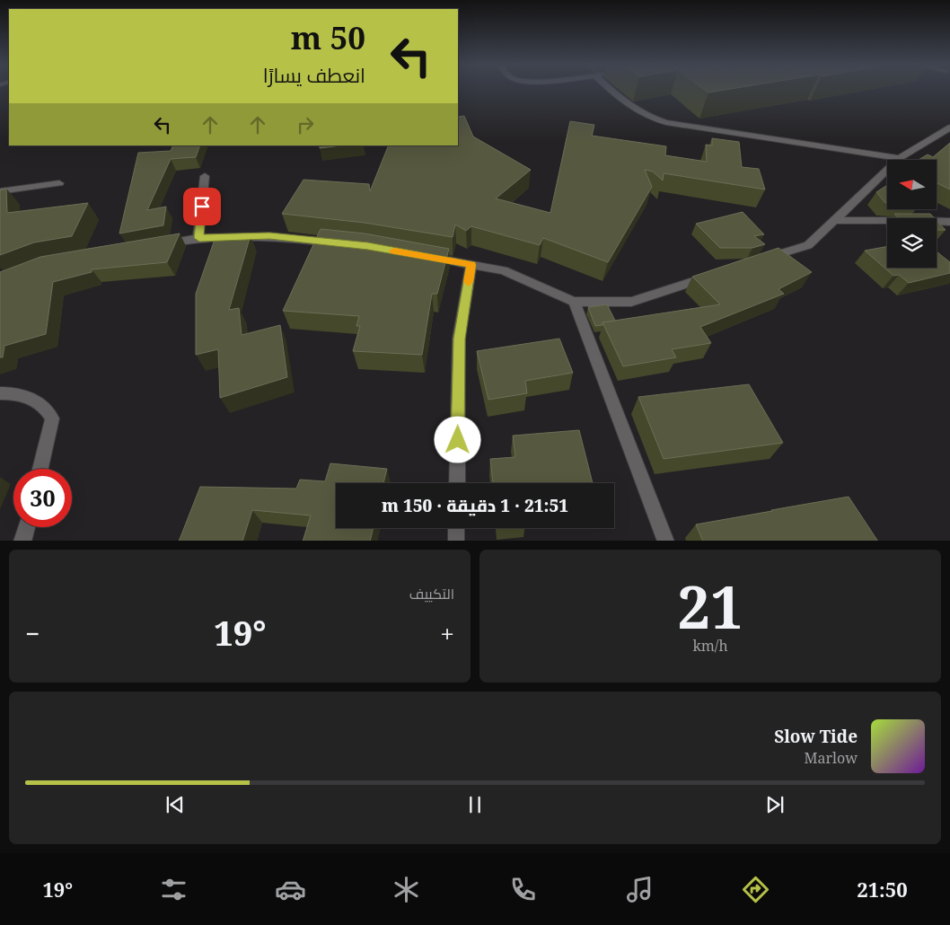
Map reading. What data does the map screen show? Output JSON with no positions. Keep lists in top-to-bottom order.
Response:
{
  "north": "left",
  "page": {
    "turn": ["50 m", "انعطف يسارًا"],
    "limit": "30",
    "trip": "21:51 · 1 دقيقة · 150 m",
    "tile": [
      ["21", "km/h"],
      "التكييف"
    ],
    "heat": ["−", "19°", "+"],
    "song": ["Slow Tide", "Marlow"],
    "tabs": ["21:50", "19°"]
  }
}
